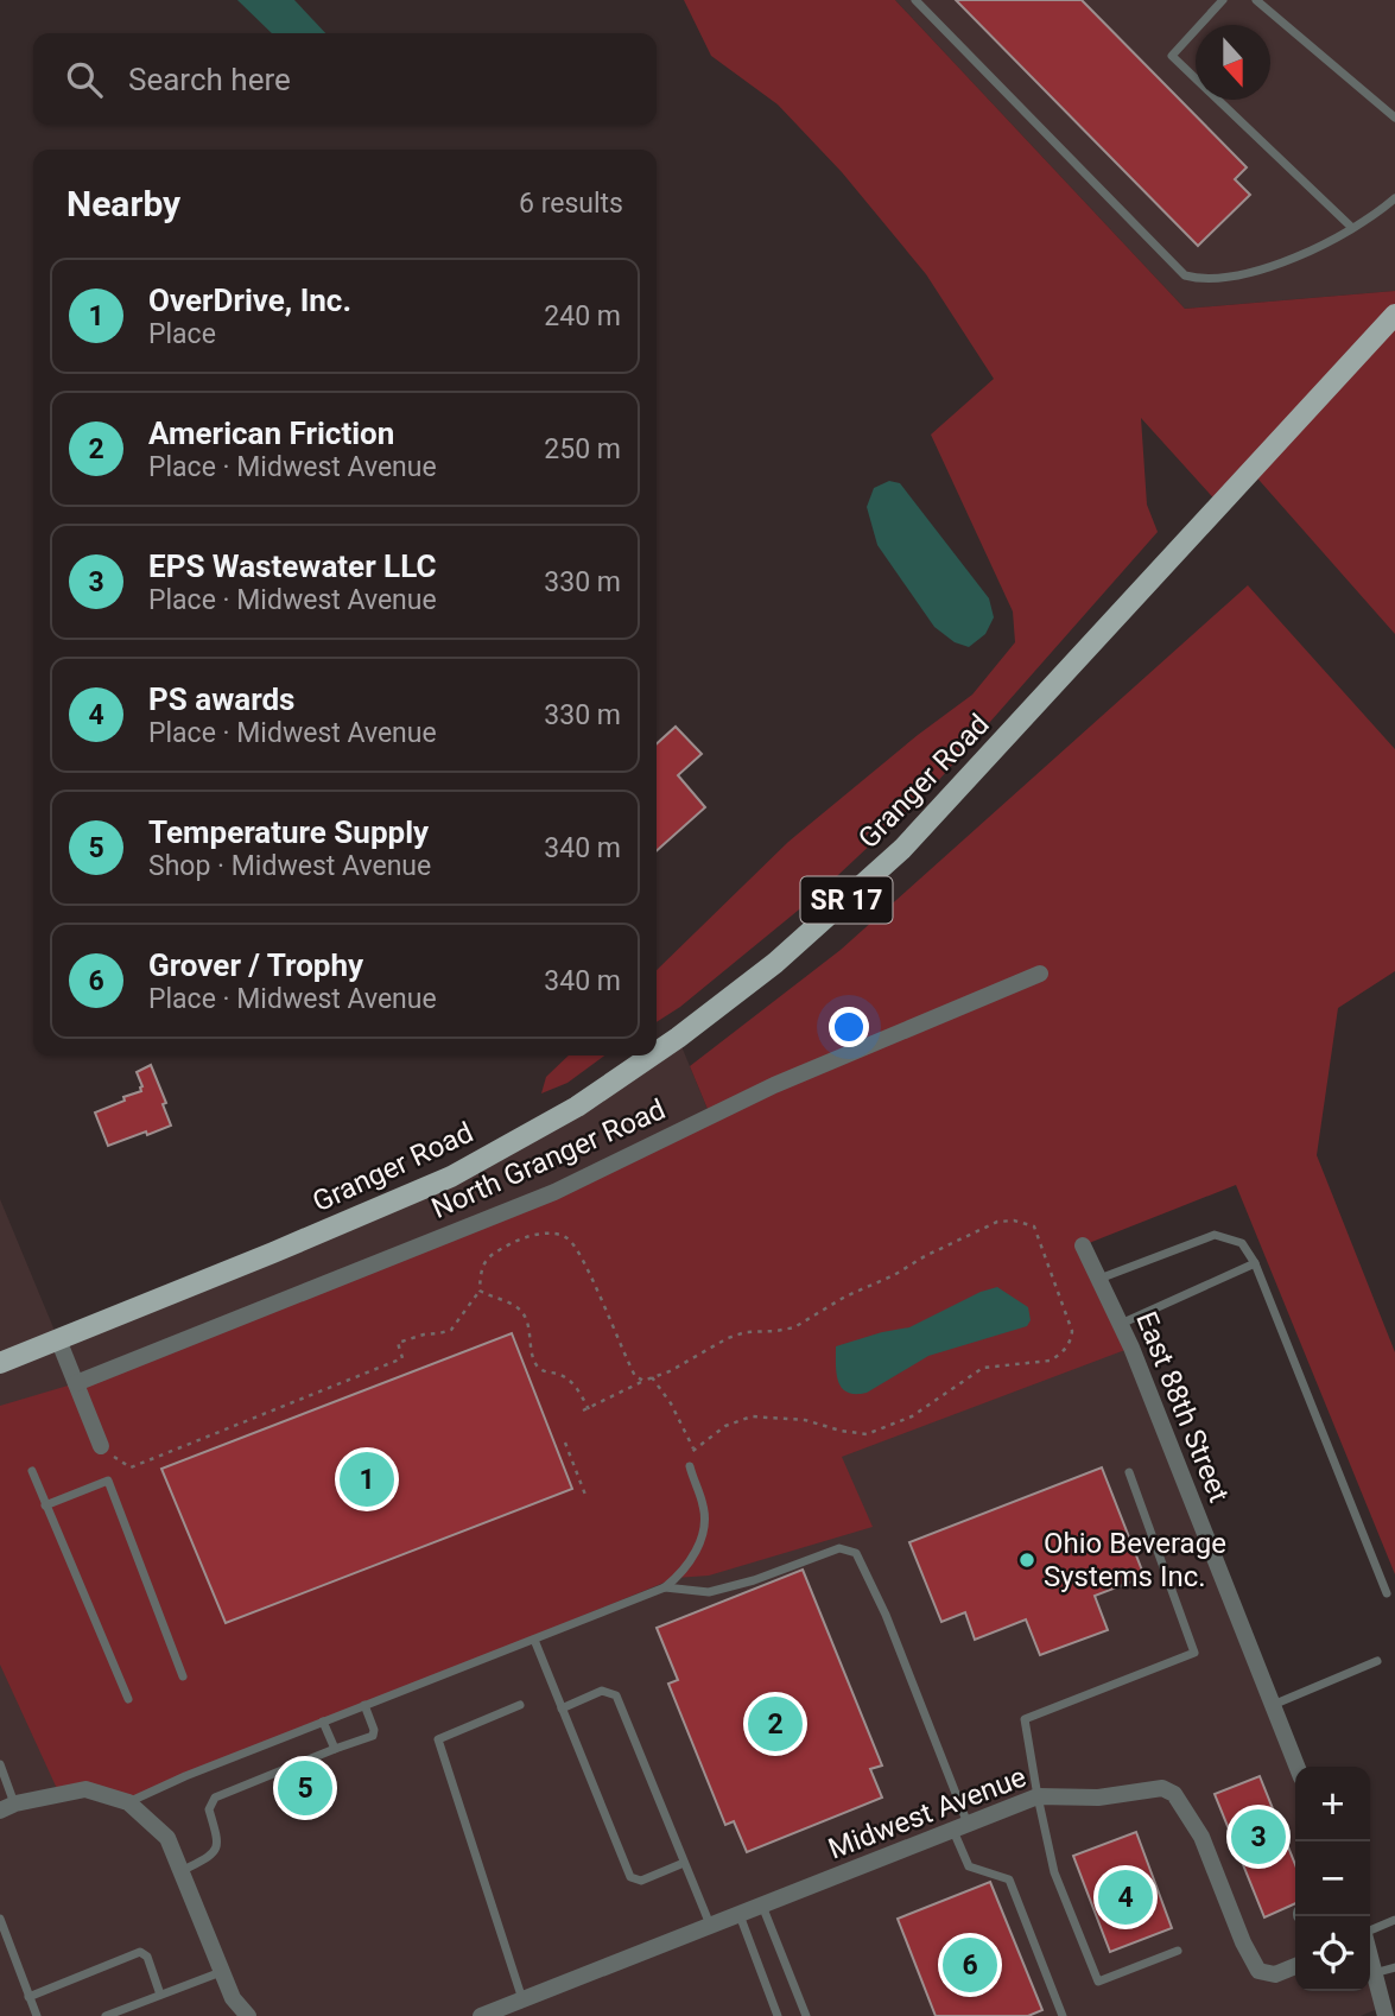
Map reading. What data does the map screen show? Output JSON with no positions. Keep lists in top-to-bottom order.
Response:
{
  "streets": {
    "main road": ["Granger Road", "SR 17"],
    "street": ["North Granger Road", "East 88th Street", "Midwest Avenue"]
  },
  "places": ["Ohio Beverage Systems Inc."],
  "north": "bottom",
  "page": {
    "search": "Search here",
    "heading": ["Nearby", "6 results"],
    "list": [
      {
        "mark": "1",
        "name": "OverDrive, Inc.",
        "note": "Place",
        "value": "240 m"
      },
      {
        "mark": "2",
        "name": "American Friction",
        "note": "Place · Midwest Avenue",
        "value": "250 m"
      },
      {
        "mark": "3",
        "name": "EPS Wastewater LLC",
        "note": "Place · Midwest Avenue",
        "value": "330 m"
      },
      {
        "mark": "4",
        "name": "PS awards",
        "note": "Place · Midwest Avenue",
        "value": "330 m"
      },
      {
        "mark": "5",
        "name": "Temperature Supply",
        "note": "Shop · Midwest Avenue",
        "value": "340 m"
      },
      {
        "mark": "6",
        "name": "Grover / Trophy",
        "note": "Place · Midwest Avenue",
        "value": "340 m"
      }
    ],
    "pins": [
      "1",
      "2",
      "5",
      "3",
      "4",
      "6"
    ],
    "map_buttons": ["+", "−"]
  }
}
